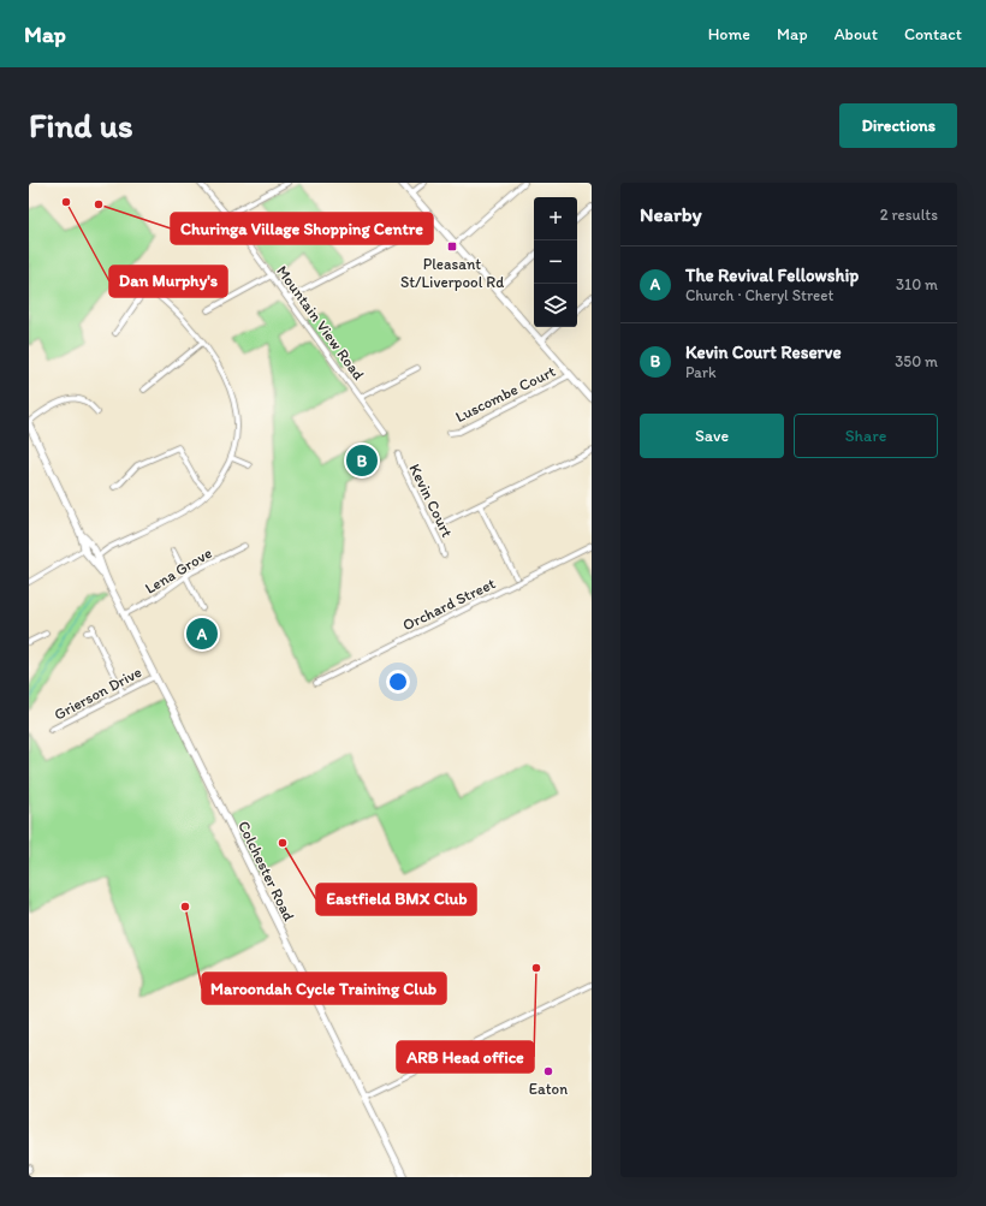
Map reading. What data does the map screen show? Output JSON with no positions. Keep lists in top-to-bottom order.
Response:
{
  "streets": {
    "main road": ["Colchester Road"],
    "street": [
      "Mountain View Road",
      "Luscombe Court",
      "Kevin Court",
      "Lena Grove",
      "Orchard Street",
      "Grierson Drive"
    ]
  },
  "crossings": [
    ["Lena Grove", "Colchester Road"],
    ["Grierson Drive", "Colchester Road"]
  ],
  "places": {
    "other": [
      "Dan Murphy's",
      "Churinga Village Shopping Centre",
      "Eastfield BMX Club",
      "Maroondah Cycle Training Club",
      "ARB Head office",
      "Eaton"
    ],
    "transit": ["Pleasant St/Liverpool Rd"]
  },
  "page": {
    "header": "Map",
    "nav": [
      "Home",
      "Map",
      "About",
      "Contact"
    ],
    "buttons": [
      "Directions",
      ["Save", "Share"]
    ],
    "title": "Find us",
    "heading": ["Nearby", "2 results"],
    "map_buttons": ["+", "−"],
    "list": [
      {
        "mark": "A",
        "name": "The Revival Fellowship",
        "note": "Church · Cheryl Street",
        "value": "310 m"
      },
      {
        "mark": "B",
        "name": "Kevin Court Reserve",
        "note": "Park",
        "value": "350 m"
      }
    ],
    "pins": ["B", "A"]
  }
}
